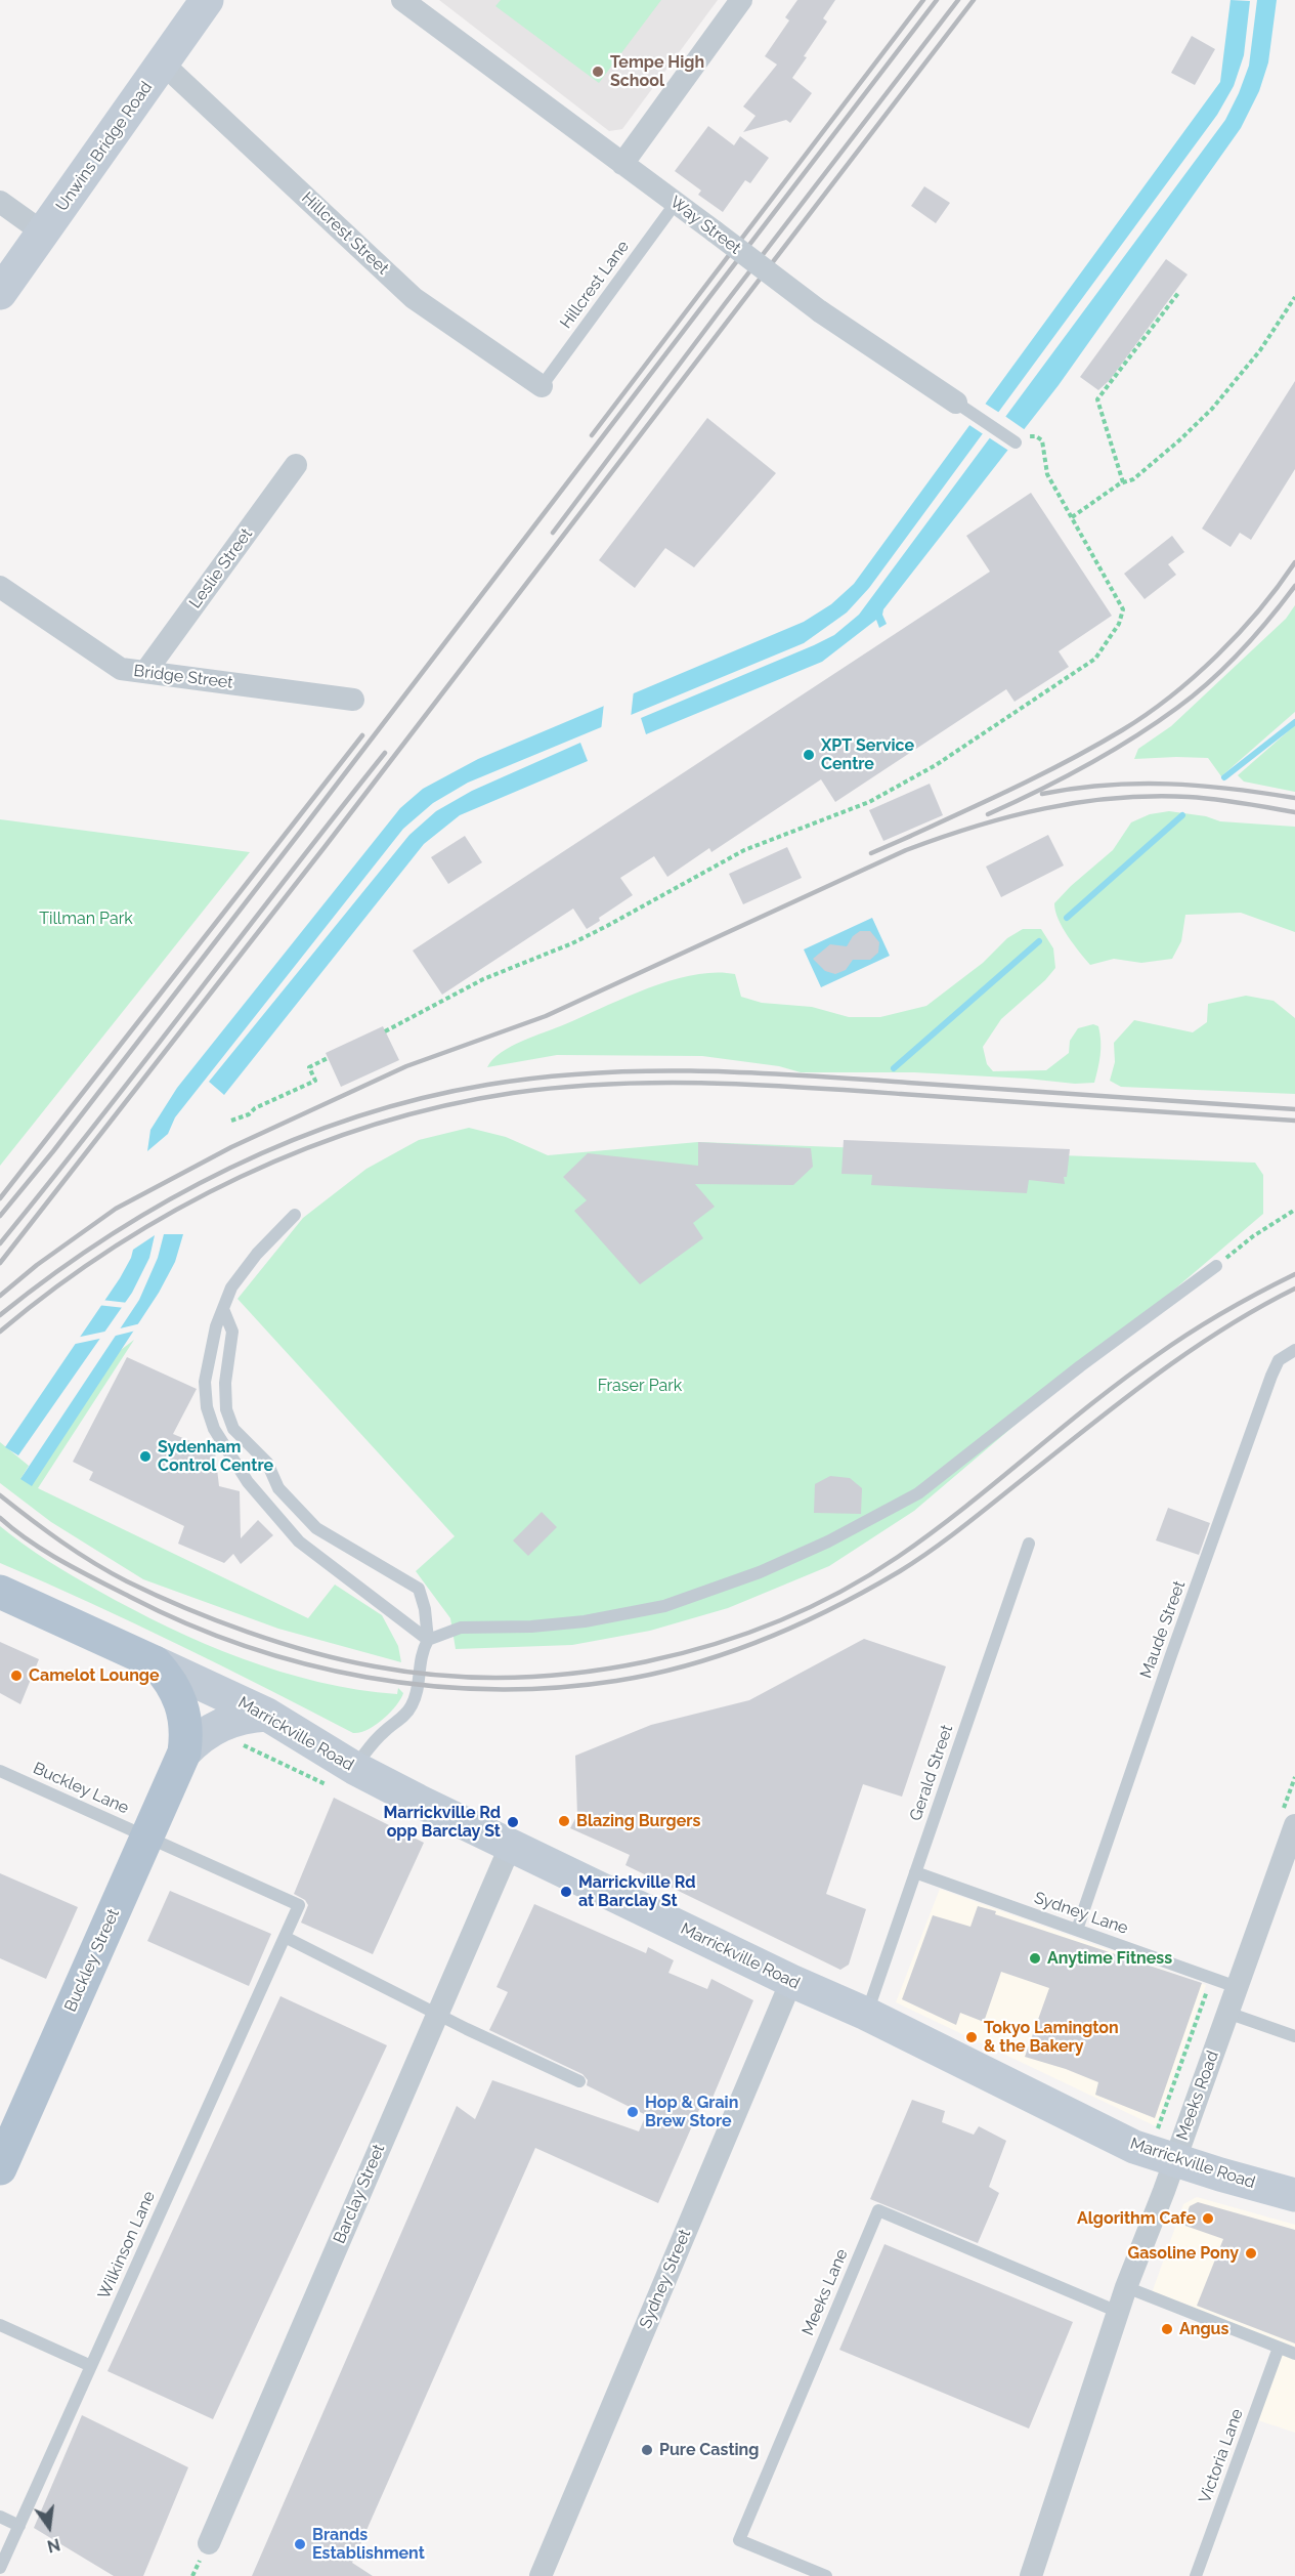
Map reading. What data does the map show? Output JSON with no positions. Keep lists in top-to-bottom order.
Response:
{
  "streets": {
    "main road": ["Unwins Bridge Road", "Marrickville Road", "Buckley Street"],
    "street": [
      "Way Street",
      "Hillcrest Street",
      "Leslie Street",
      "Bridge Street",
      "Meeks Road",
      "Barclay Street",
      "Sydney Street"
    ],
    "lane": [
      "Hillcrest Lane",
      "Maude Street",
      "Gerald Street",
      "Buckley Lane",
      "Sydney Lane",
      "Wilkinson Lane",
      "Meeks Lane",
      "Victoria Lane"
    ]
  },
  "crossings": [
    ["Unwins Bridge Road", "Hillcrest Street"],
    ["Way Street", "Hillcrest Lane"],
    ["Hillcrest Street", "Hillcrest Lane"],
    ["Leslie Street", "Bridge Street"],
    ["Maude Street", "Sydney Lane"],
    ["Marrickville Road", "Gerald Street"],
    ["Marrickville Road", "Buckley Street"],
    ["Marrickville Road", "Meeks Road"],
    ["Marrickville Road", "Barclay Street"],
    ["Marrickville Road", "Sydney Street"],
    ["Gerald Street", "Sydney Lane"],
    ["Buckley Lane", "Buckley Street"],
    ["Buckley Lane", "Wilkinson Lane"],
    ["Sydney Lane", "Meeks Road"],
    ["Buckley Street", "Wilkinson Lane"],
    ["Meeks Road", "Meeks Lane"]
  ],
  "parks": ["Tillman Park", "Fraser Park"],
  "places": [
    "Tempe High School",
    "XPT Service Centre",
    "Sydenham Control Centre",
    "Camelot Lounge",
    "Blazing Burgers",
    "Marrickville Rd opp Barclay St",
    "Marrickville Rd at Barclay St",
    "Anytime Fitness",
    "Tokyo Lamington & the Bakery",
    "Hop & Grain Brew Store",
    "Algorithm Cafe",
    "Gasoline Pony",
    "Angus",
    "Pure Casting",
    "Brands Establishment"
  ],
  "north": "bottom"
}
